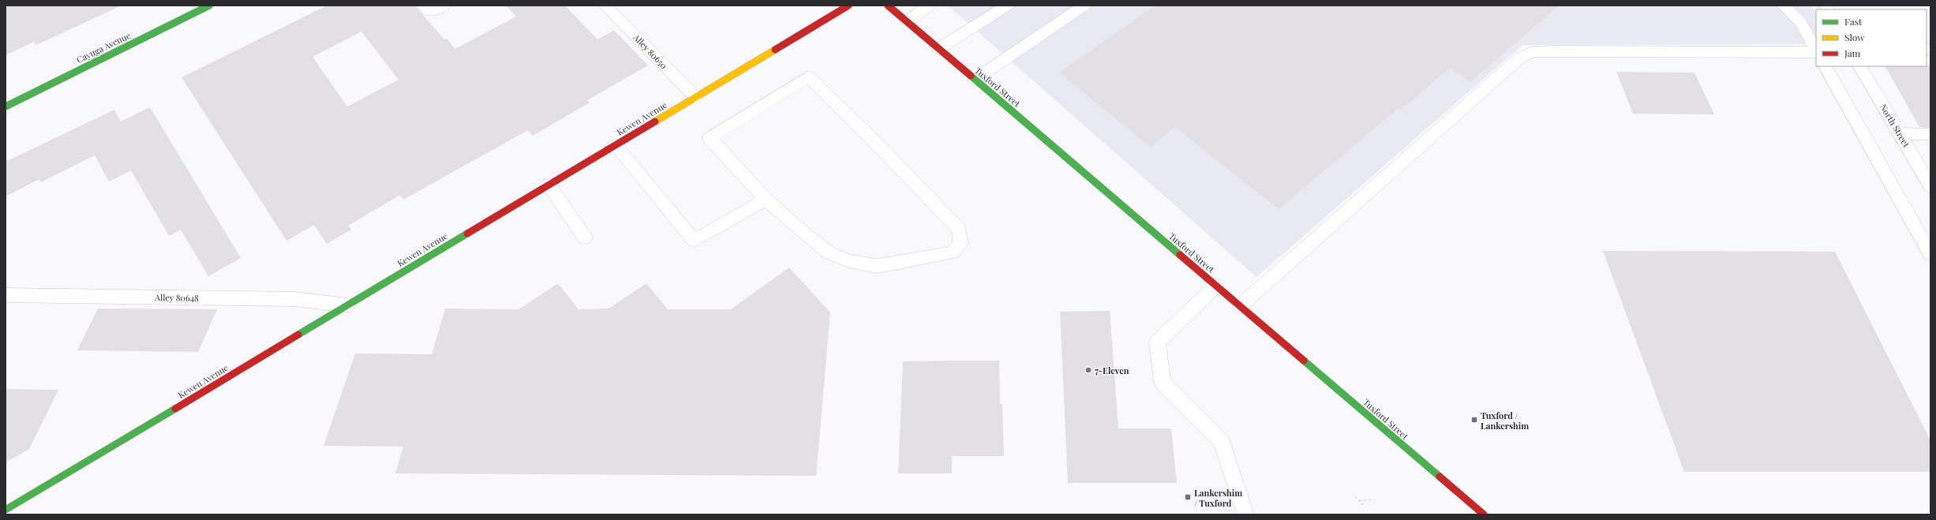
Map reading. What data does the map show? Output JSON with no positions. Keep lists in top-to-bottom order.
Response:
{
  "streets": {
    "street": ["Cayuga Avenue", "Tuxford Street", "Kewen Avenue"],
    "lane": ["Alley 80650", "North Street", "Alley 80648"]
  },
  "crossings": [
    ["Alley 80650", "Kewen Avenue"],
    ["Kewen Avenue", "Alley 80648"]
  ],
  "places": {
    "other": ["7-Eleven"],
    "transit": ["Tuxford / Lankershim", "Lankershim / Tuxford"]
  },
  "legend": ["Fast", "Slow", "Jam"]
}
